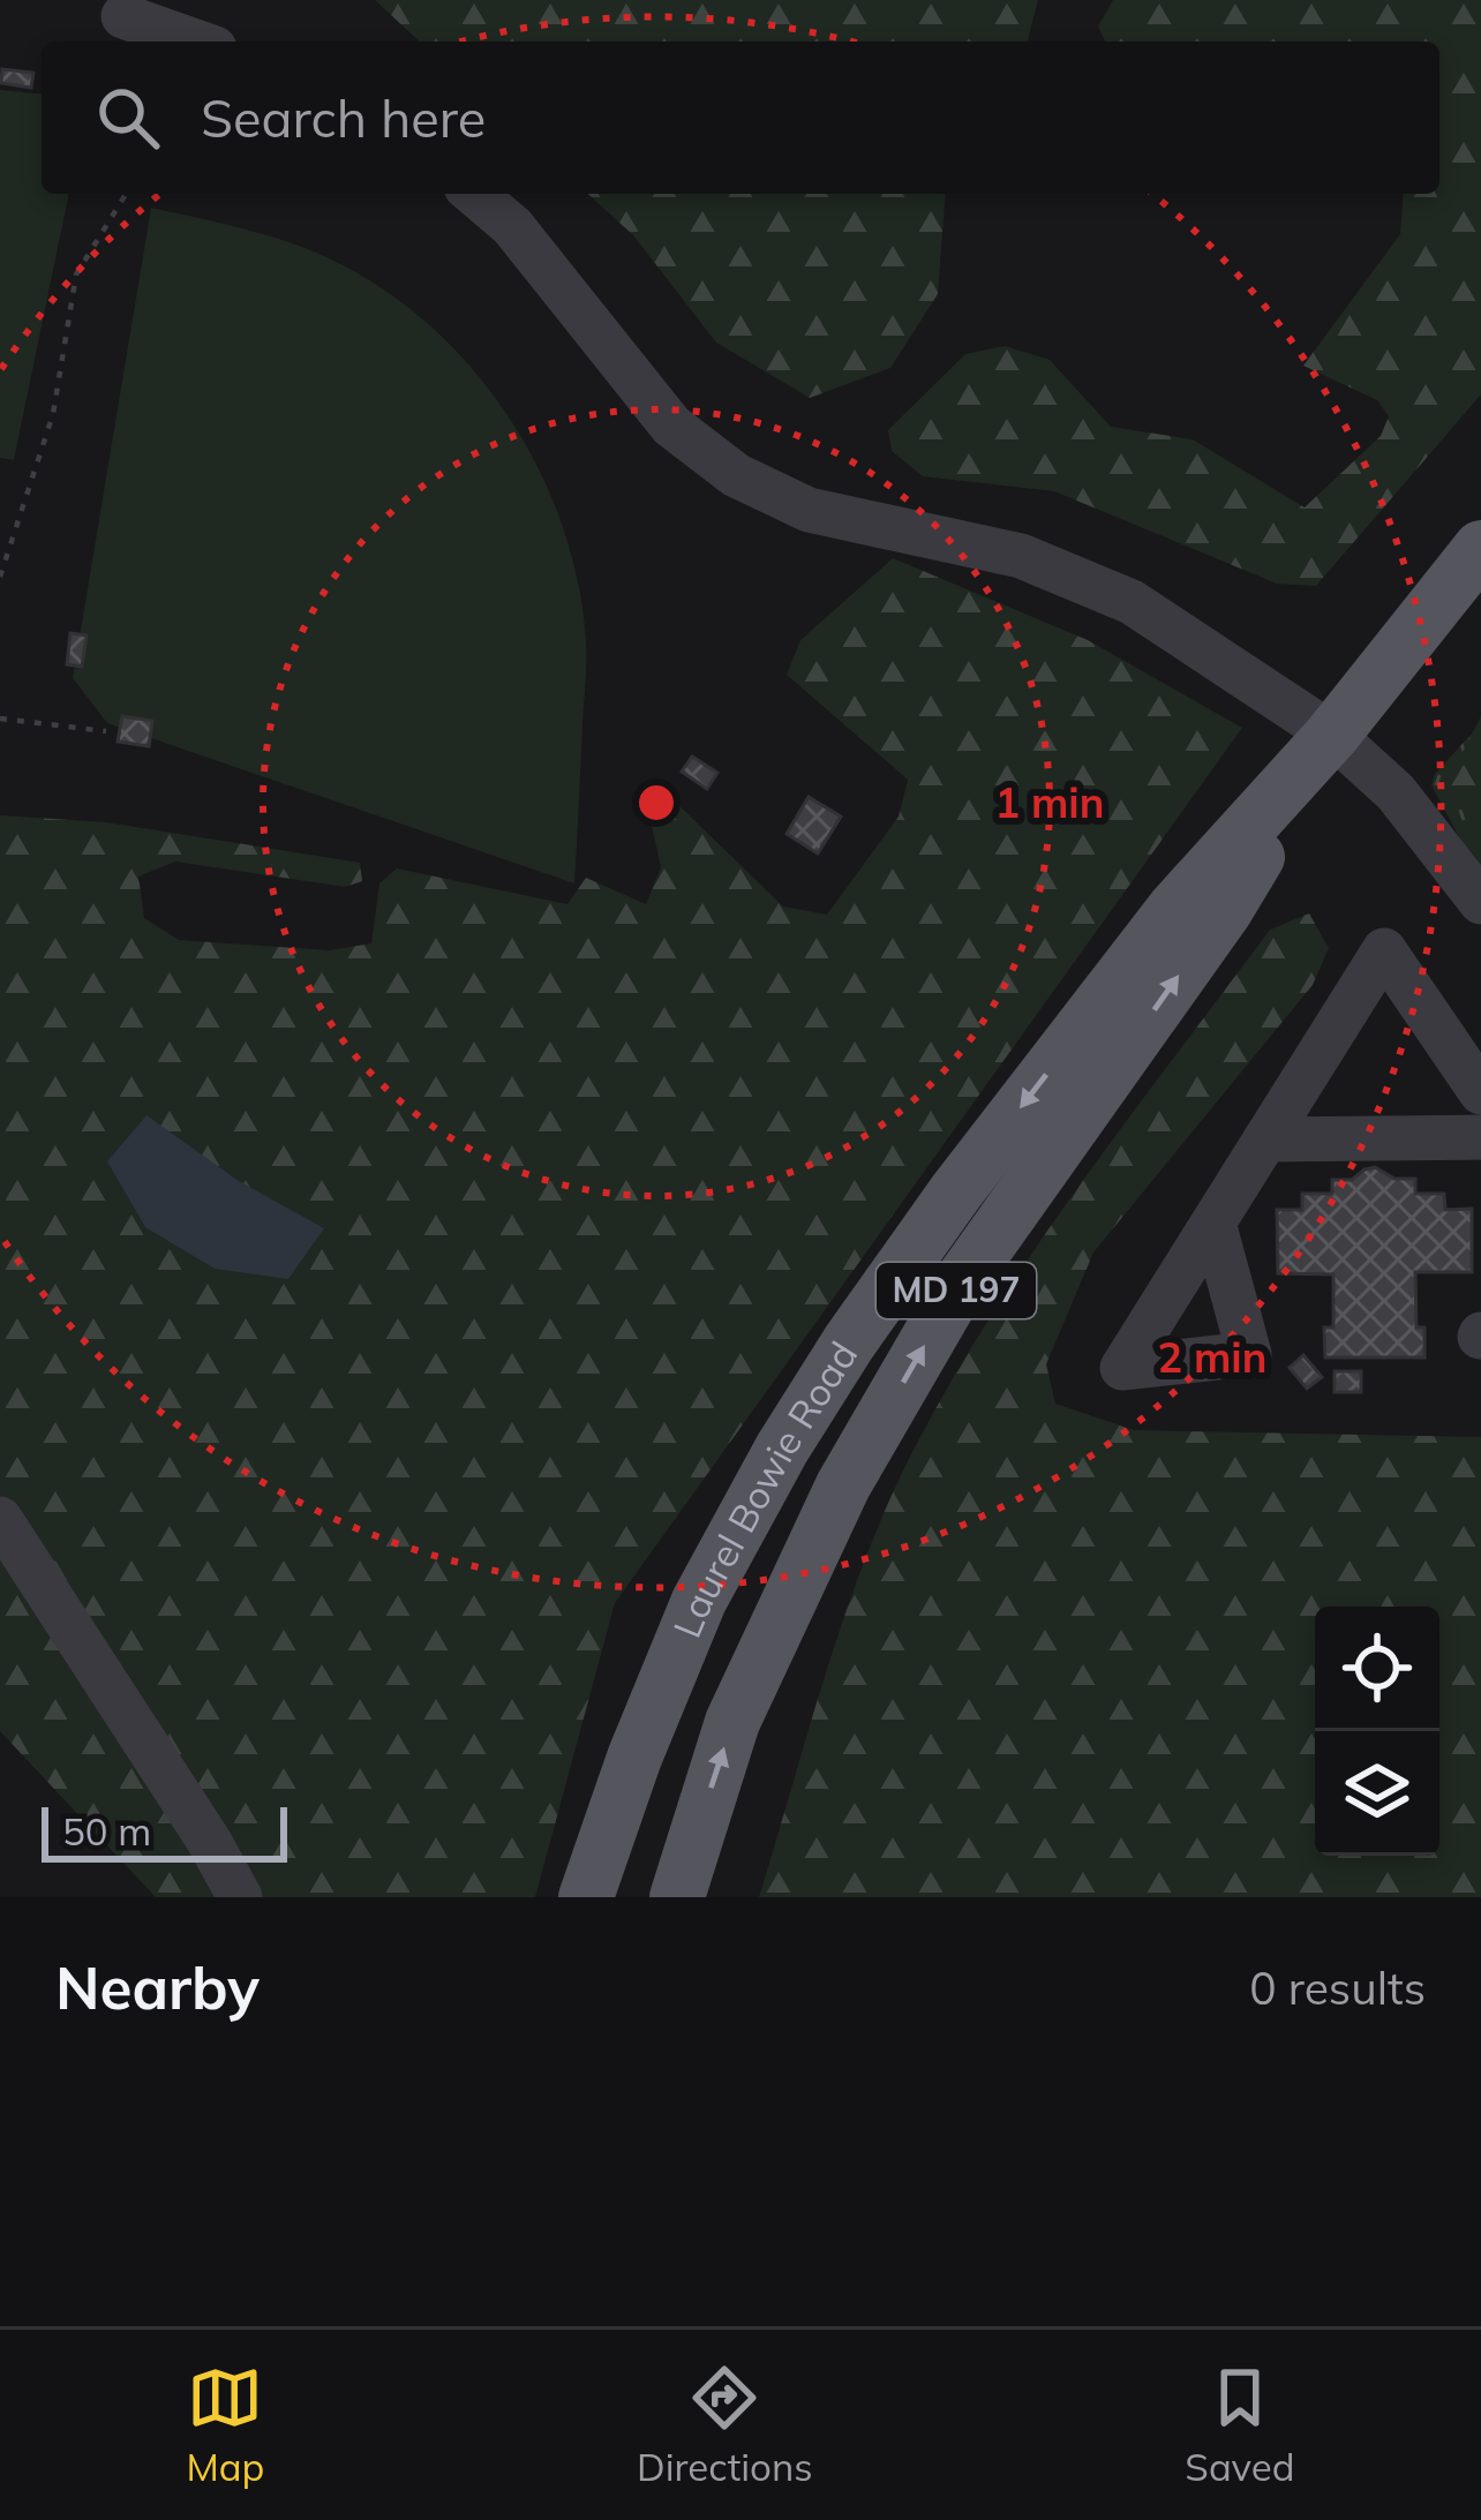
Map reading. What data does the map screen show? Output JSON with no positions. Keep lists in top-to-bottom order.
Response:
{
  "streets": {
    "main road": ["MD 197", "Laurel Bowie Road"]
  },
  "scale_bar": "50 m",
  "page": {
    "search": "Search here",
    "scale": "50 m",
    "heading": ["Nearby", "0 results"],
    "nav": ["Map", "Directions", "Saved"]
  },
  "rings": ["1 min", "2 min"]
}
